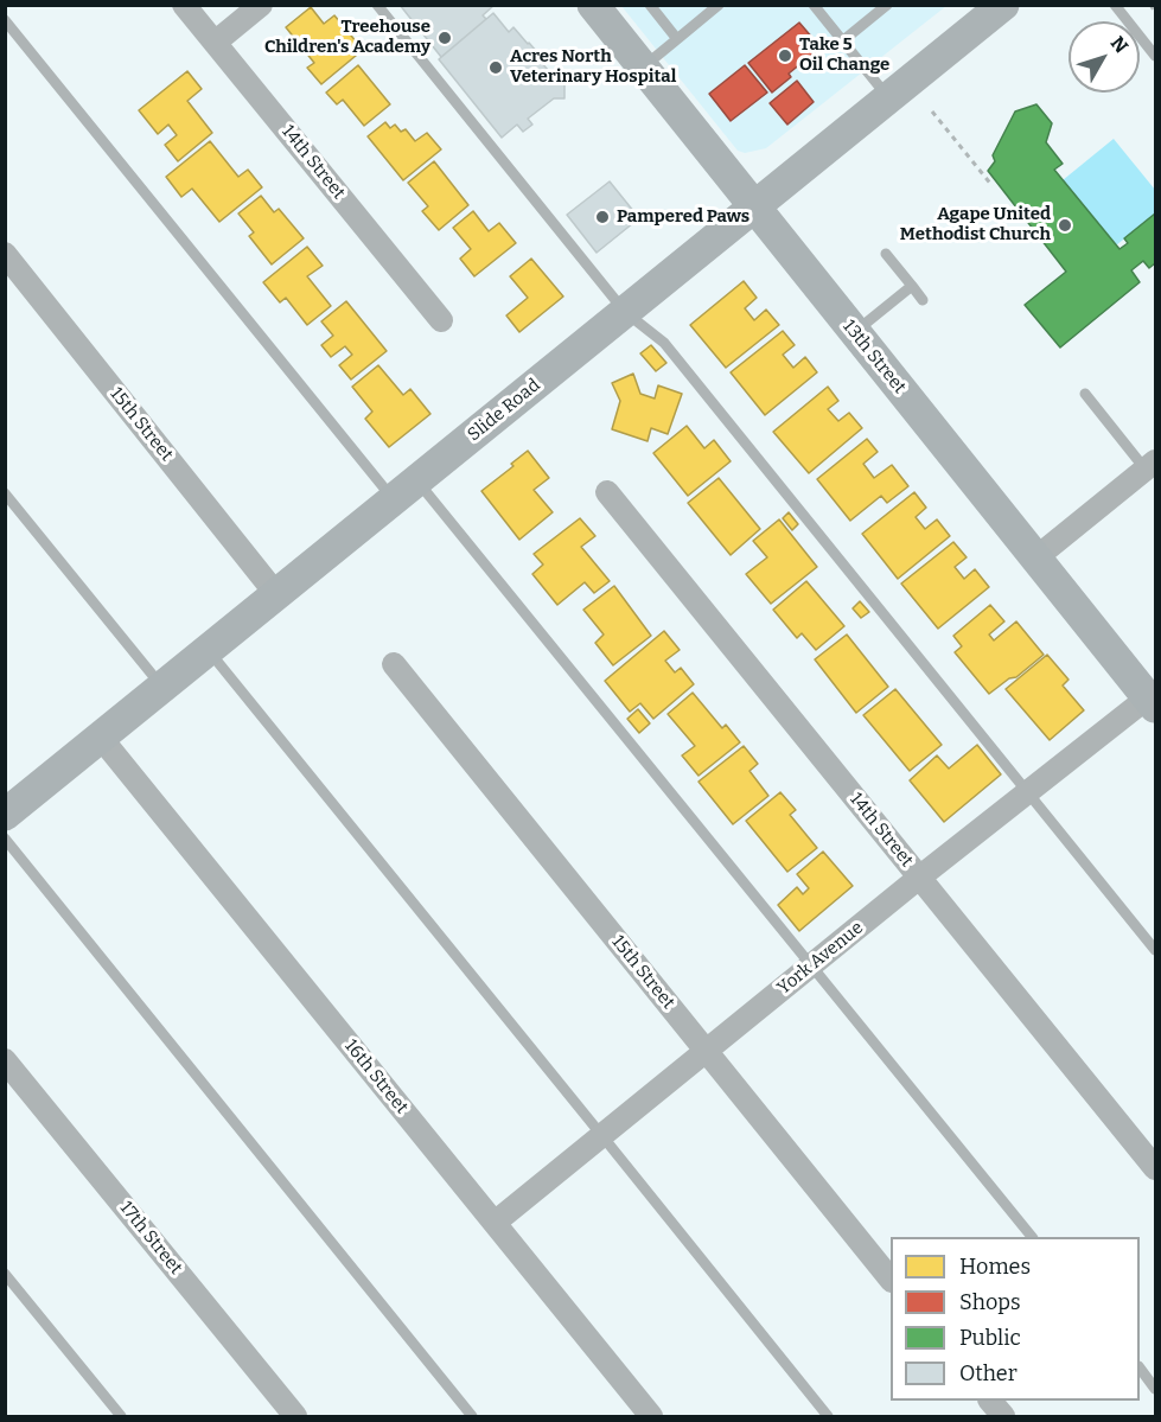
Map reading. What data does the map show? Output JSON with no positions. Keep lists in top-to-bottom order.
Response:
{
  "streets": {
    "main road": ["13th Street", "Slide Road"],
    "street": [
      "14th Street",
      "15th Street",
      "York Avenue",
      "16th Street",
      "17th Street"
    ]
  },
  "crossings": [
    ["14th Street", "York Avenue"],
    ["13th Street", "Slide Road"],
    ["13th Street", "York Avenue"],
    ["Slide Road", "15th Street"],
    ["Slide Road", "16th Street"],
    ["15th Street", "York Avenue"],
    ["York Avenue", "16th Street"]
  ],
  "places": [
    "Treehouse Children's Academy",
    "Take 5 Oil Change",
    "Acres North Veterinary Hospital",
    "Pampered Paws",
    "Agape United Methodist Church"
  ],
  "legend": [
    "Homes",
    "Shops",
    "Public",
    "Other"
  ],
  "north": "top right"
}
